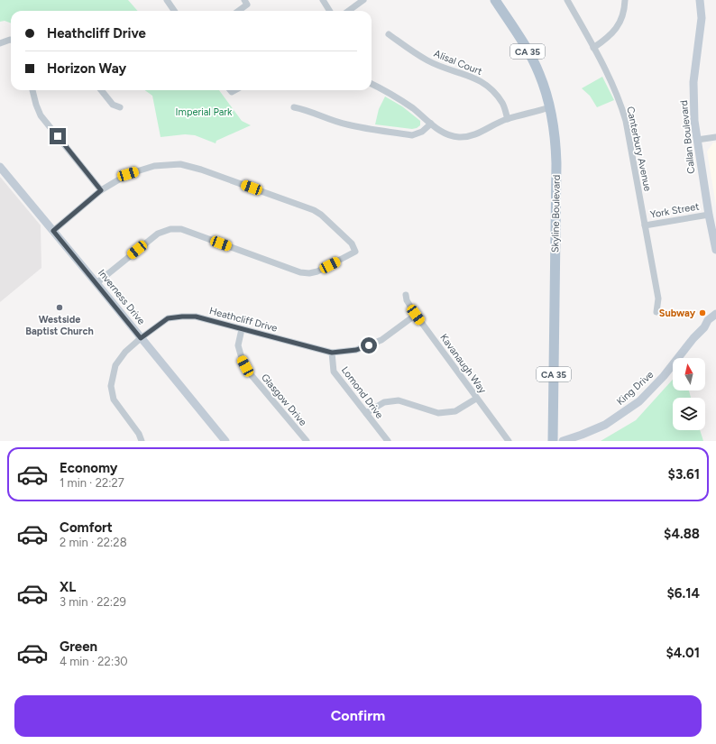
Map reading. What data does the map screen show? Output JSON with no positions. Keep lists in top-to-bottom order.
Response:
{
  "streets": {
    "main road": ["CA 35", "Skyline Boulevard"],
    "street": [
      "Alisal Court",
      "Callan Boulevard",
      "Canterbury Avenue",
      "York Street",
      "Inverness Drive",
      "Heathcliff Drive",
      "Kavanaugh Way",
      "King Drive",
      "Lomond Drive",
      "Glasgow Drive"
    ]
  },
  "crossings": [
    ["Callan Boulevard", "York Street"],
    ["Canterbury Avenue", "York Street"],
    ["Inverness Drive", "Heathcliff Drive"],
    ["Heathcliff Drive", "Kavanaugh Way"],
    ["Heathcliff Drive", "Lomond Drive"],
    ["Heathcliff Drive", "Glasgow Drive"]
  ],
  "parks": ["Imperial Park"],
  "places": ["Westside Baptist Church", "Subway"],
  "north": "top",
  "page": {
    "banner": ["Heathcliff Drive", "Horizon Way"],
    "list": [
      {
        "name": "Economy",
        "note": "1 min · 22:27",
        "value": "$3.61"
      },
      {
        "name": "Comfort",
        "note": "2 min · 22:28",
        "value": "$4.88"
      },
      {
        "name": "XL",
        "note": "3 min · 22:29",
        "value": "$6.14"
      },
      {
        "name": "Green",
        "note": "4 min · 22:30",
        "value": "$4.01"
      }
    ],
    "buttons": "Confirm"
  }
}
